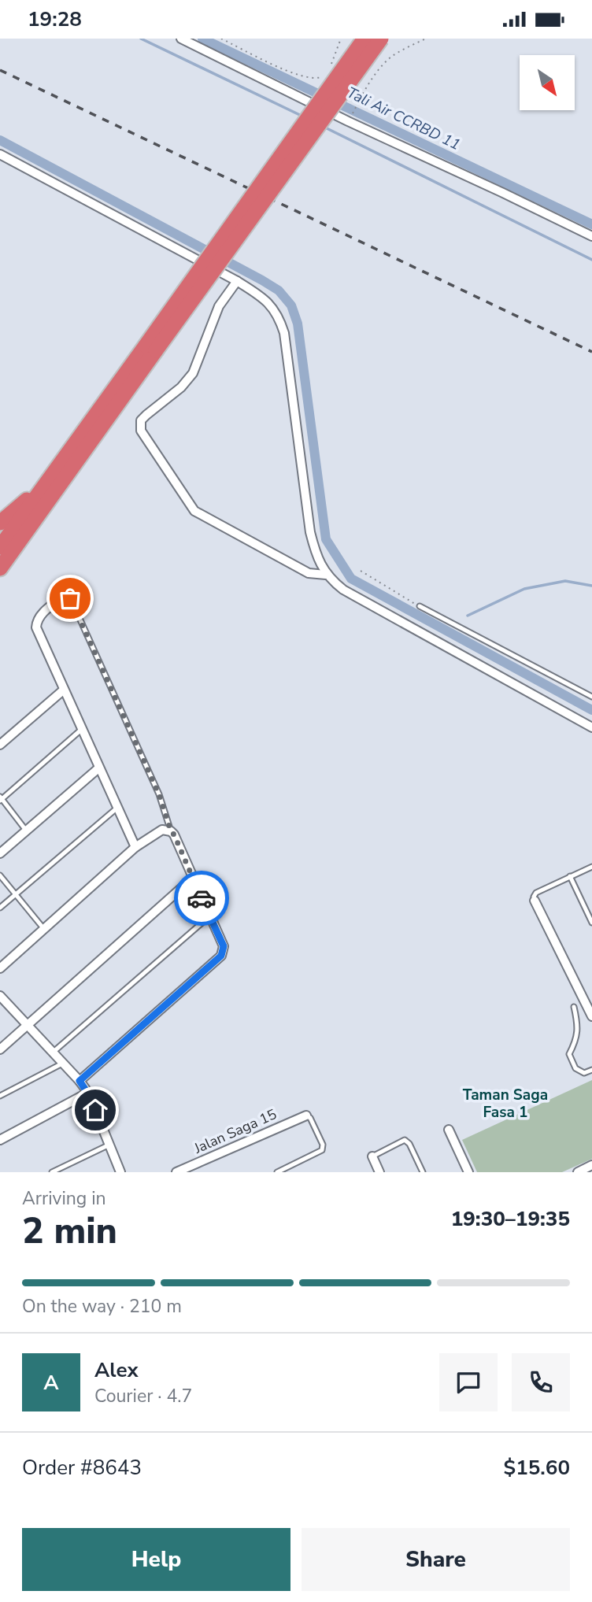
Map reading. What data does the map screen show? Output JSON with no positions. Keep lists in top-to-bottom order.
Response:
{
  "streets": {
    "street": ["Jalan Saga 15"]
  },
  "districts": ["Taman Saga Fasa 1"],
  "water": ["Tali Air CCRBD 11"],
  "north": "bottom right",
  "page": {
    "status": "19:28",
    "heading": ["2 min", "Arriving in", "19:30–19:35"],
    "panel": [
      "Alex",
      "Courier · 4.7",
      "Order #8643",
      "$15.60"
    ],
    "bar": "On the way · 210 m",
    "round": "A",
    "buttons": ["Help", "Share"]
  }
}
